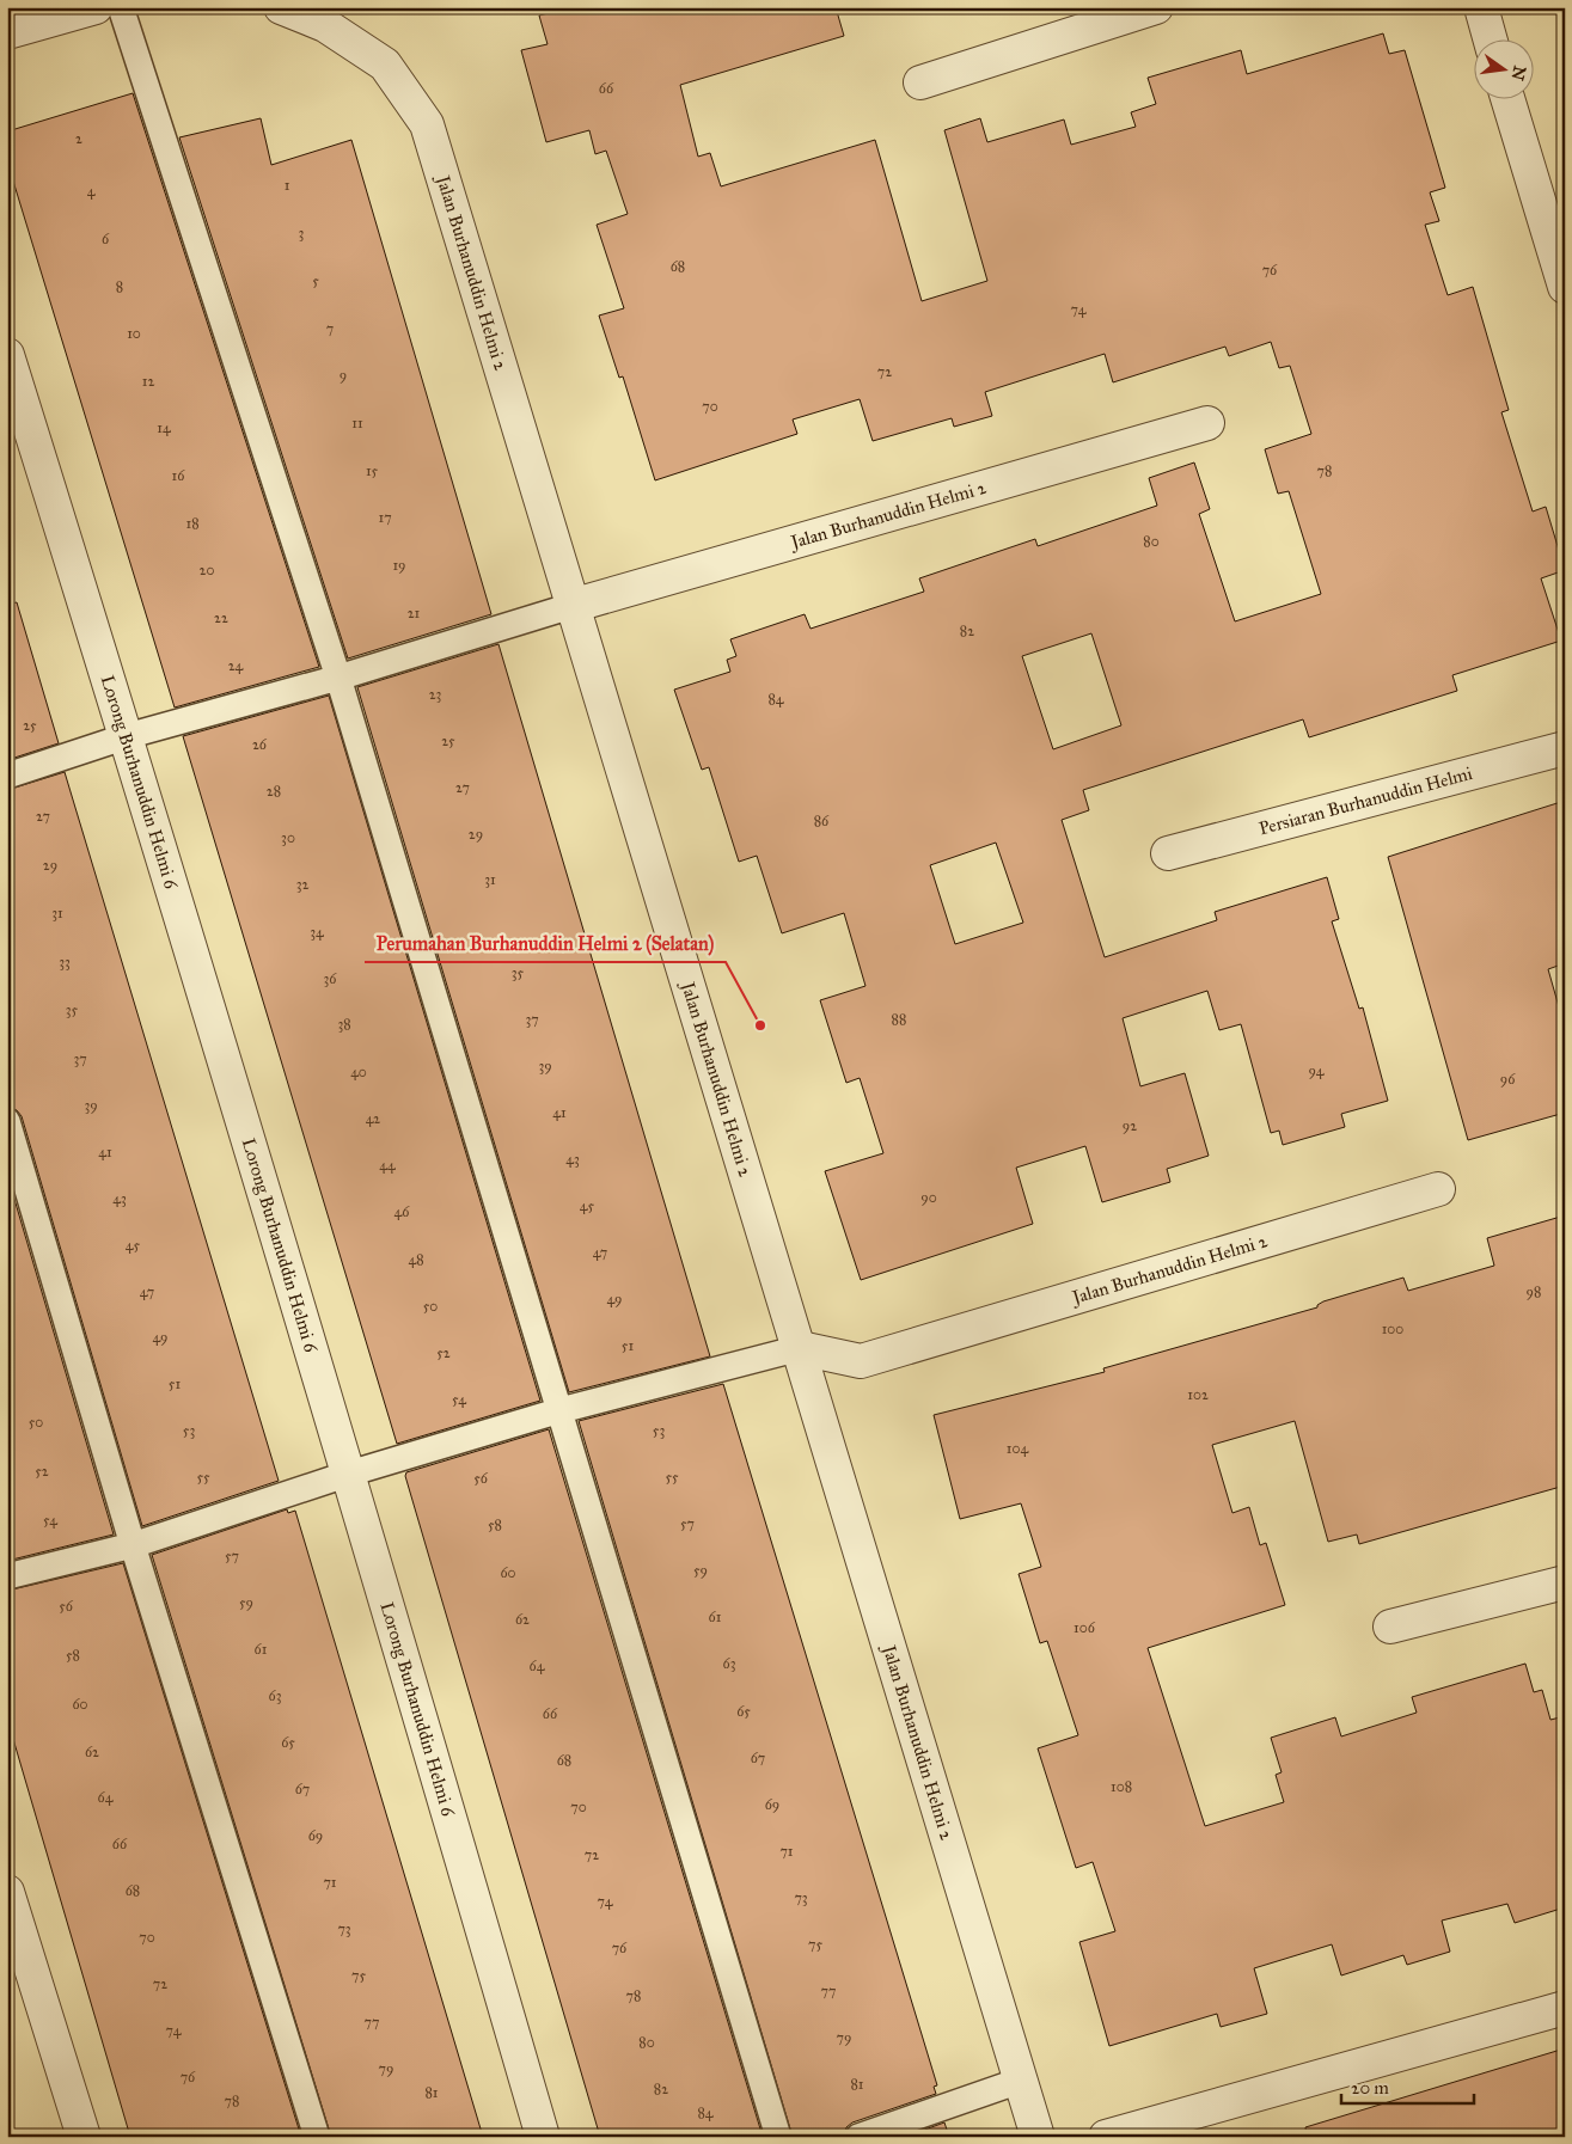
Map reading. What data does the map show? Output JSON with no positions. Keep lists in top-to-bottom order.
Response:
{
  "streets": {
    "street": ["Jalan Burhanuddin Helmi 2", "Lorong Burhanuddin Helmi 6", "Persiaran Burhanuddin Helmi"]
  },
  "places": ["Perumahan Burhanuddin Helmi 2 (Selatan)"],
  "house_numbers": [
    "66",
    "2",
    "1",
    "4",
    "3",
    "6",
    "68",
    "76",
    "5",
    "8",
    "74",
    "7",
    "10",
    "72",
    "9",
    "12",
    "70",
    "11",
    "14",
    "15",
    "78",
    "16",
    "17",
    "18",
    "80",
    "19",
    "20",
    "21",
    "22",
    "82",
    "24",
    "23",
    "84",
    "25",
    "25",
    "26",
    "27",
    "28",
    "27",
    "86",
    "29",
    "30",
    "29",
    "31",
    "32",
    "31",
    "34",
    "33",
    "35",
    "36",
    "35",
    "37",
    "88",
    "38",
    "37",
    "39",
    "94",
    "40",
    "96",
    "39",
    "41",
    "42",
    "92",
    "41",
    "43",
    "44",
    "90",
    "43",
    "45",
    "46",
    "45",
    "47",
    "48",
    "47",
    "98",
    "49",
    "50",
    "100",
    "49",
    "51",
    "52",
    "51",
    "102",
    "54",
    "50",
    "53",
    "53",
    "104",
    "52",
    "55",
    "55",
    "56",
    "54",
    "57",
    "58",
    "57",
    "59",
    "60",
    "59",
    "56",
    "61",
    "62",
    "106",
    "61",
    "58",
    "63",
    "64",
    "63",
    "60",
    "65",
    "66",
    "65",
    "62",
    "67",
    "68",
    "108",
    "67",
    "64",
    "69",
    "70",
    "69",
    "66",
    "71",
    "72",
    "71",
    "68",
    "73",
    "74",
    "73",
    "70",
    "75",
    "76",
    "75",
    "72",
    "77",
    "78",
    "77",
    "74",
    "79",
    "80",
    "79",
    "76",
    "81",
    "82",
    "81",
    "78",
    "84"
  ],
  "scale_bar": "20 m",
  "north": "right"
}
